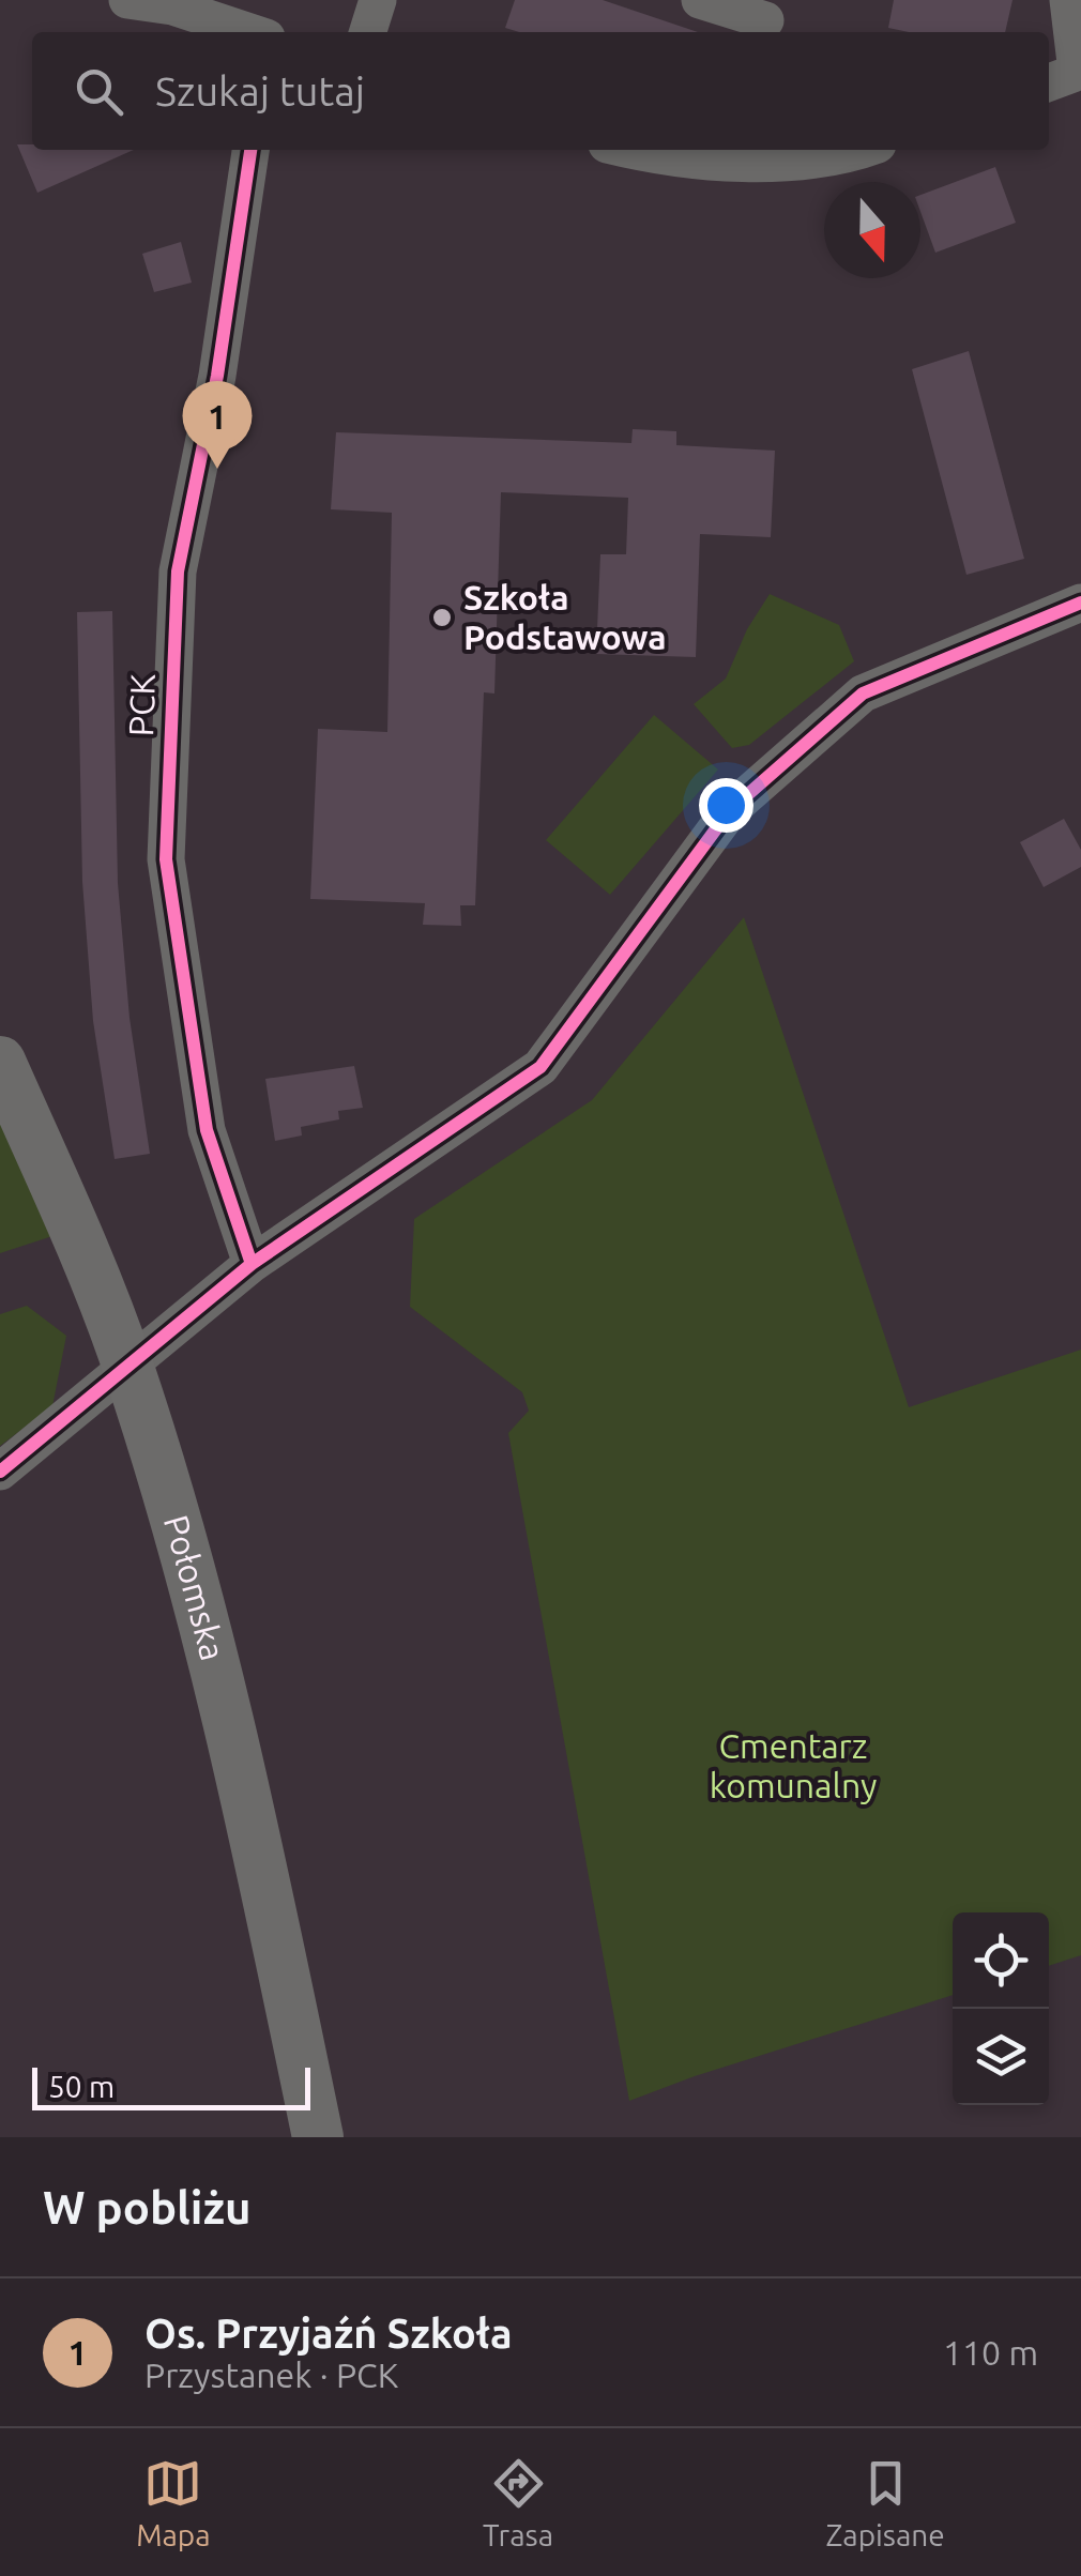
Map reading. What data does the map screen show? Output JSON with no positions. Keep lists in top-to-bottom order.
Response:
{
  "streets": {
    "street": ["PCK", "Połomska"]
  },
  "parks": ["Cmentarz komunalny"],
  "places": ["Szkoła Podstawowa"],
  "scale_bar": "50 m",
  "north": "bottom",
  "page": {
    "search": "Szukaj tutaj",
    "pins": "1",
    "scale": "50 m",
    "heading": "W pobliżu",
    "list": [
      {
        "mark": "1",
        "name": "Os. Przyjaźń Szkoła",
        "note": "Przystanek · PCK",
        "value": "110 m"
      }
    ],
    "nav": ["Mapa", "Trasa", "Zapisane"]
  }
}
